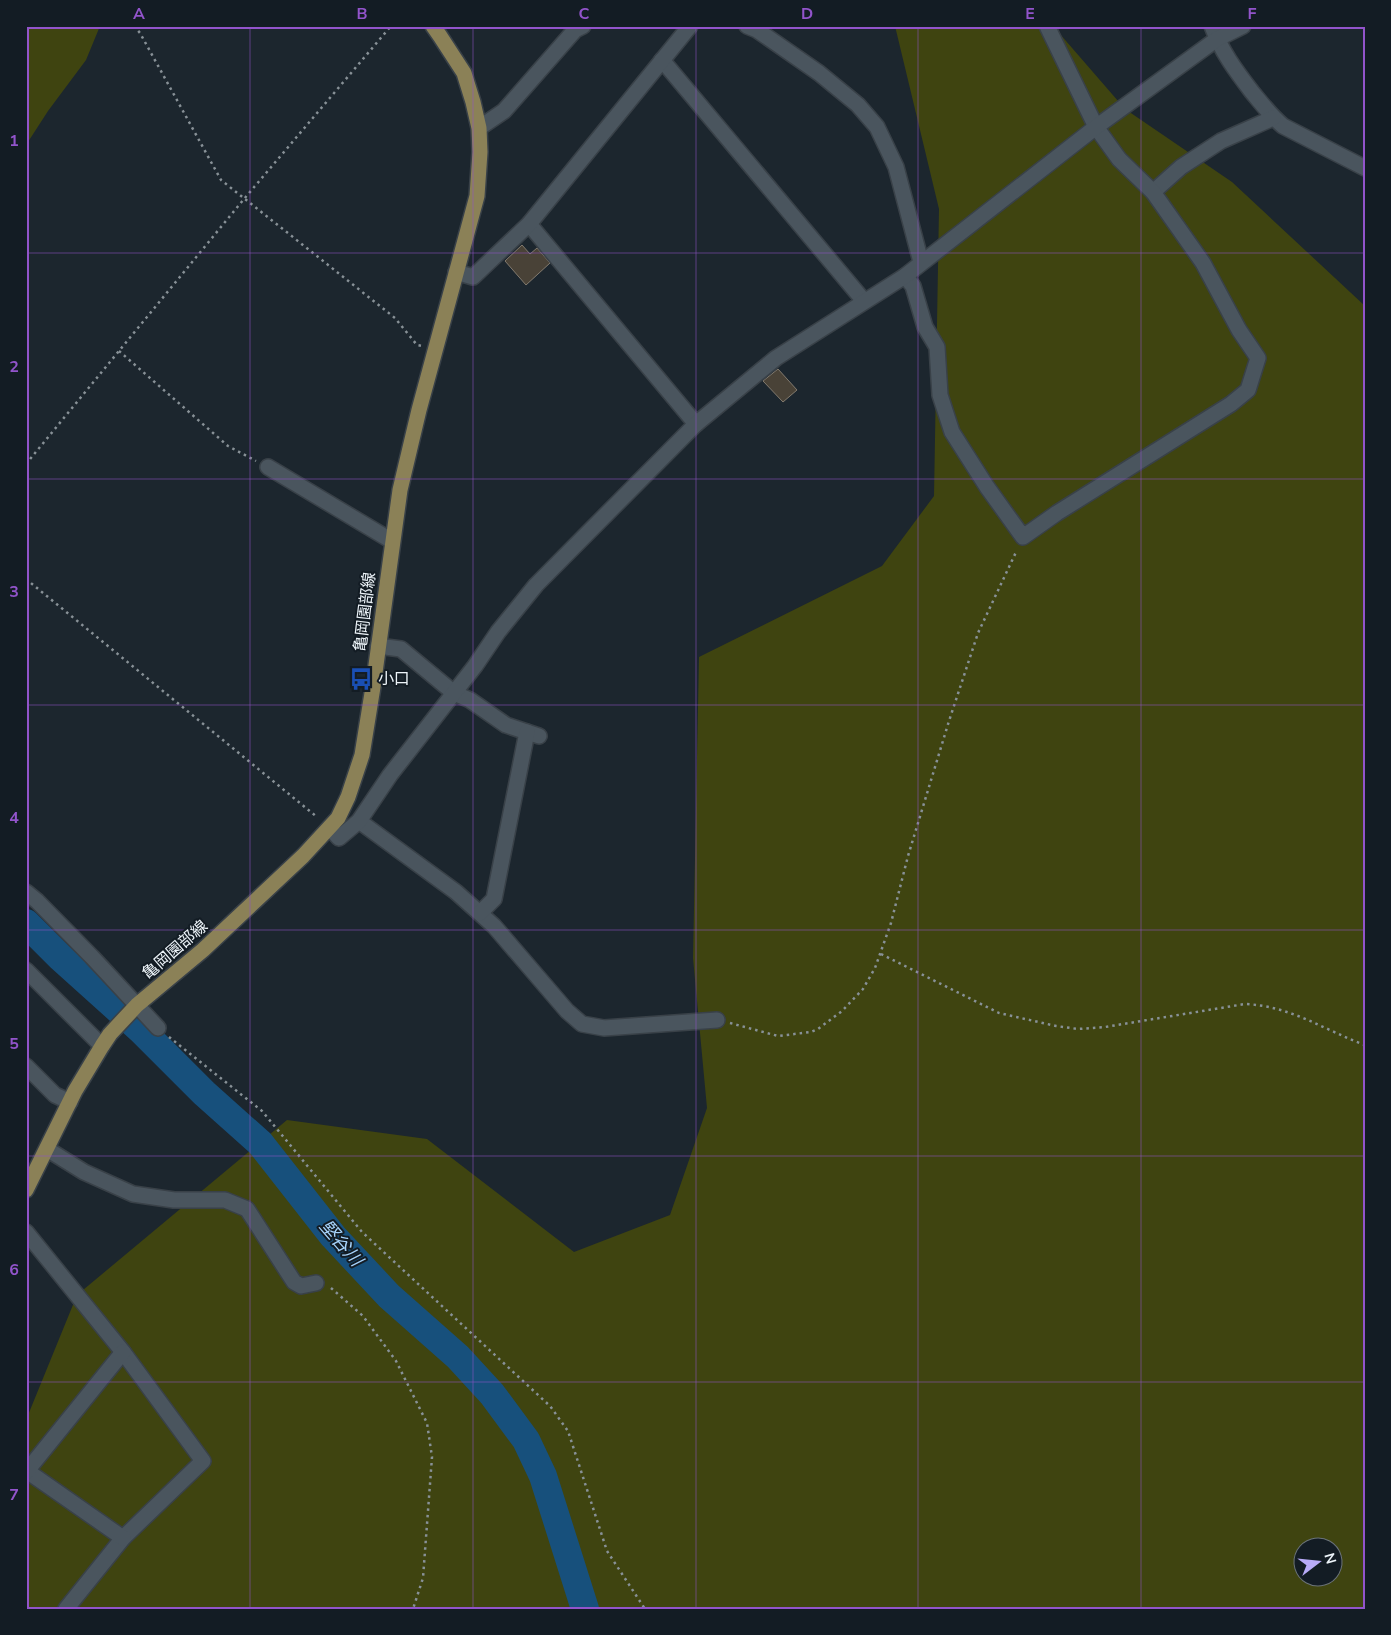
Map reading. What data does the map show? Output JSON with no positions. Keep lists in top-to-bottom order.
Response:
{
  "streets": {
    "main road": ["亀岡園部線"]
  },
  "water": ["堅谷川"],
  "places": {
    "bus stop": ["小口"]
  },
  "north": "right",
  "grid": {
    "columns": [
      "A",
      "B",
      "C",
      "D",
      "E",
      "F"
    ],
    "rows": [
      "1",
      "2",
      "3",
      "4",
      "5",
      "6",
      "7"
    ]
  }
}
